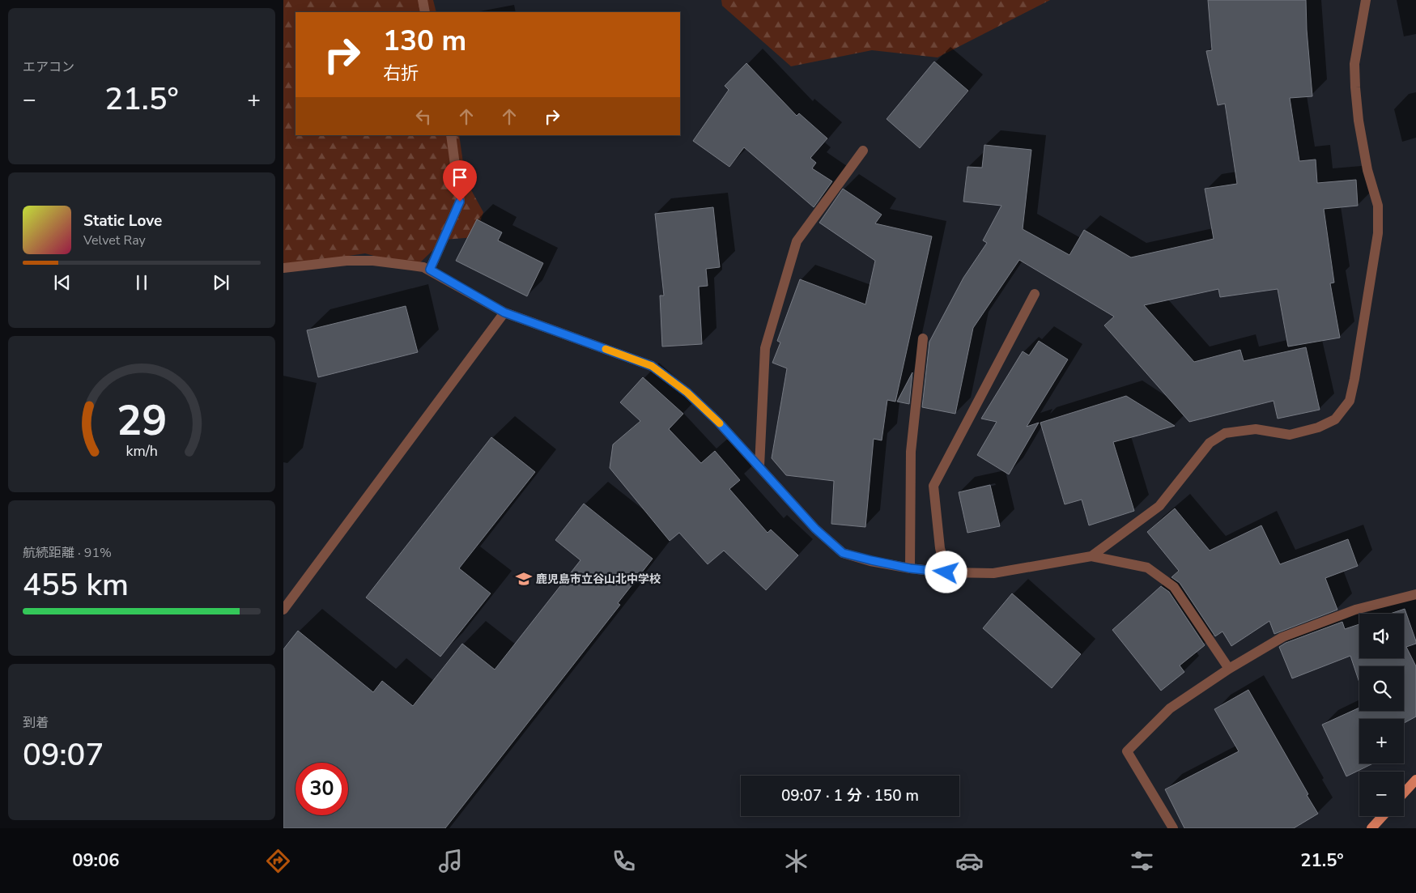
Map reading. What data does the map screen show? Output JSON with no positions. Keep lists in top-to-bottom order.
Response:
{
  "places": {
    "school or university": ["鹿児島市立谷山北中学校"]
  },
  "page": {
    "tile": [
      "エアコン",
      ["航続距離 · 91%", "455 km"],
      ["到着", "09:07"]
    ],
    "turn": ["130 m", "右折"],
    "heat": ["−", "21.5°", "+"],
    "song": ["Static Love", "Velvet Ray"],
    "map_buttons": ["+", "−"],
    "limit": "30",
    "trip": "09:07 · 1 分 · 150 m",
    "tabs": ["09:06", "21.5°"],
    "gauge": ["29", "km/h"]
  }
}
